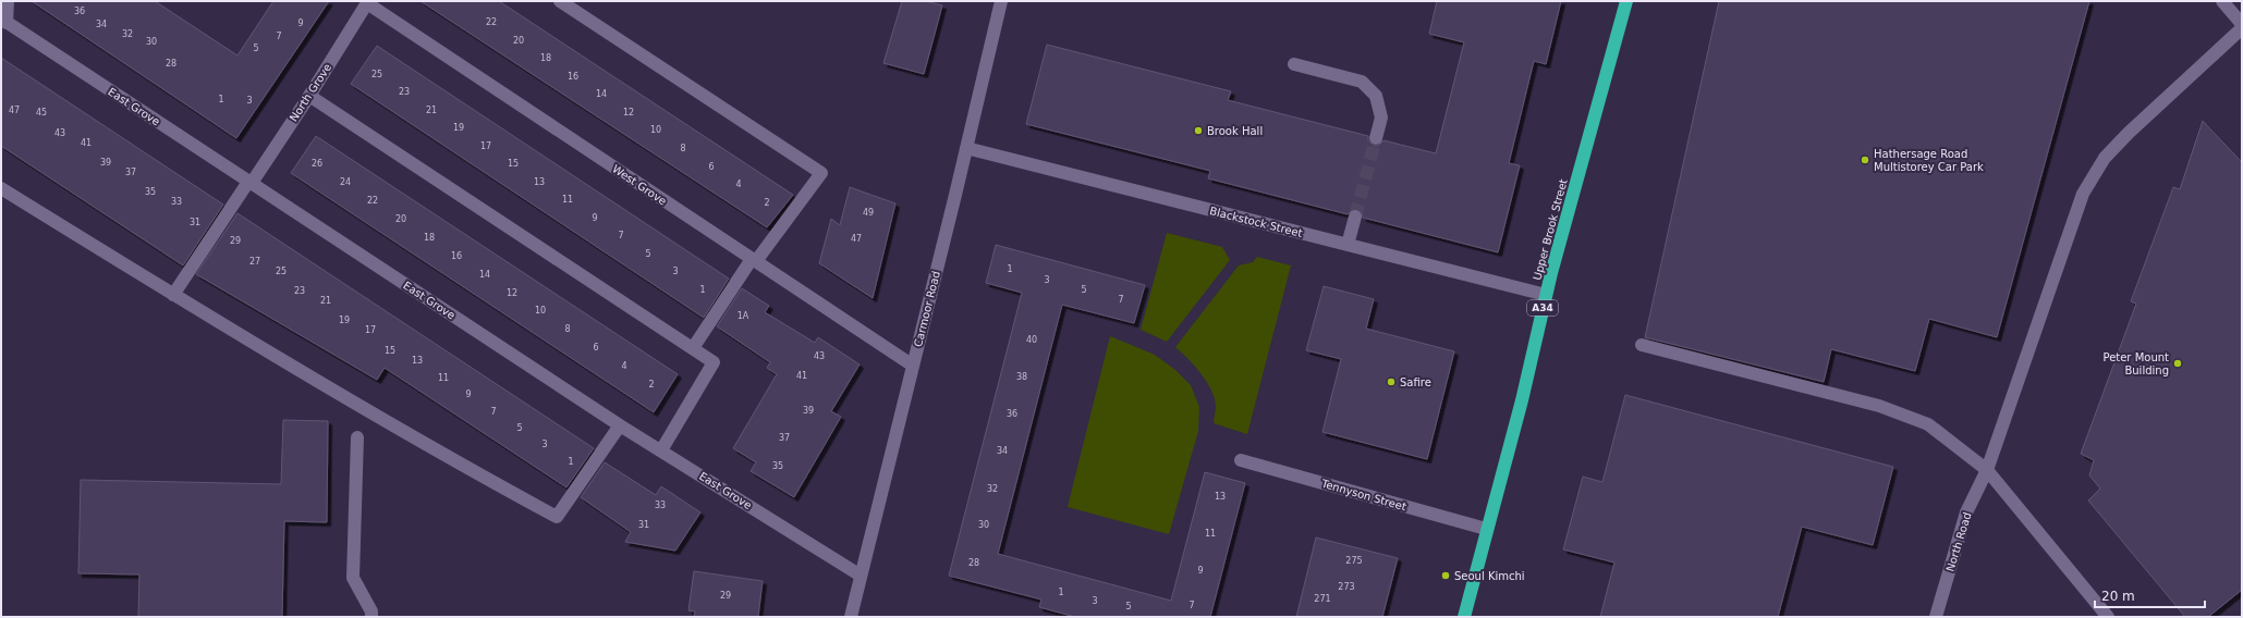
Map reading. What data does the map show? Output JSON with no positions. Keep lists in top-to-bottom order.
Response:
{
  "streets": {
    "highway": ["Upper Brook Street", "A34"],
    "street": [
      "North Grove",
      "East Grove",
      "West Grove",
      "Blackstock Street",
      "Carmoor Road",
      "Tennyson Street",
      "North Road"
    ]
  },
  "crossings": [
    ["North Grove", "East Grove"],
    ["North Grove", "West Grove"],
    ["East Grove", "Carmoor Road"],
    ["West Grove", "Carmoor Road"],
    ["Blackstock Street", "Upper Brook Street"],
    ["Blackstock Street", "Carmoor Road"],
    ["Upper Brook Street", "Tennyson Street"]
  ],
  "places": [
    "Brook Hall",
    "Hathersage Road Multistorey Car Park",
    "Peter Mount Building",
    "Safire",
    "Seoul Kimchi"
  ],
  "house_numbers": [
    "36",
    "22",
    "9",
    "34",
    "32",
    "7",
    "20",
    "30",
    "5",
    "18",
    "28",
    "25",
    "16",
    "23",
    "14",
    "1",
    "3",
    "47",
    "21",
    "45",
    "12",
    "19",
    "10",
    "43",
    "41",
    "17",
    "8",
    "39",
    "26",
    "15",
    "6",
    "37",
    "24",
    "13",
    "4",
    "35",
    "11",
    "22",
    "33",
    "2",
    "49",
    "9",
    "20",
    "31",
    "7",
    "18",
    "47",
    "29",
    "5",
    "16",
    "27",
    "1",
    "25",
    "3",
    "14",
    "3",
    "1",
    "5",
    "23",
    "12",
    "7",
    "21",
    "10",
    "1A",
    "19",
    "8",
    "17",
    "40",
    "6",
    "15",
    "43",
    "13",
    "4",
    "41",
    "38",
    "11",
    "2",
    "9",
    "39",
    "7",
    "36",
    "5",
    "37",
    "3",
    "34",
    "1",
    "35",
    "32",
    "13",
    "33",
    "31",
    "30",
    "11",
    "275",
    "28",
    "9",
    "273",
    "1",
    "29",
    "271",
    "3",
    "7",
    "5"
  ],
  "scale_bar": "20 m"
}
